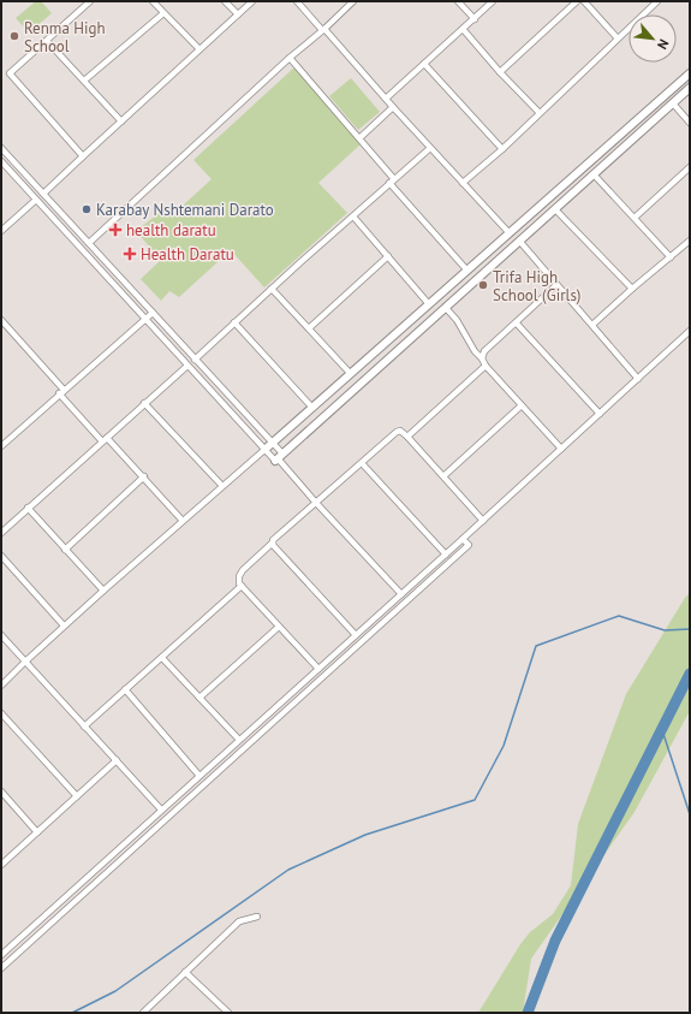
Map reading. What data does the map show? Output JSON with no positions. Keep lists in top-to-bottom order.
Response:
{
  "places": {
    "other": ["Renma High School", "Karabay Nshtemani Darato", "Trifa High School (Girls)"],
    "health": ["health daratu", "Health Daratu"]
  },
  "north": "bottom right"
}
